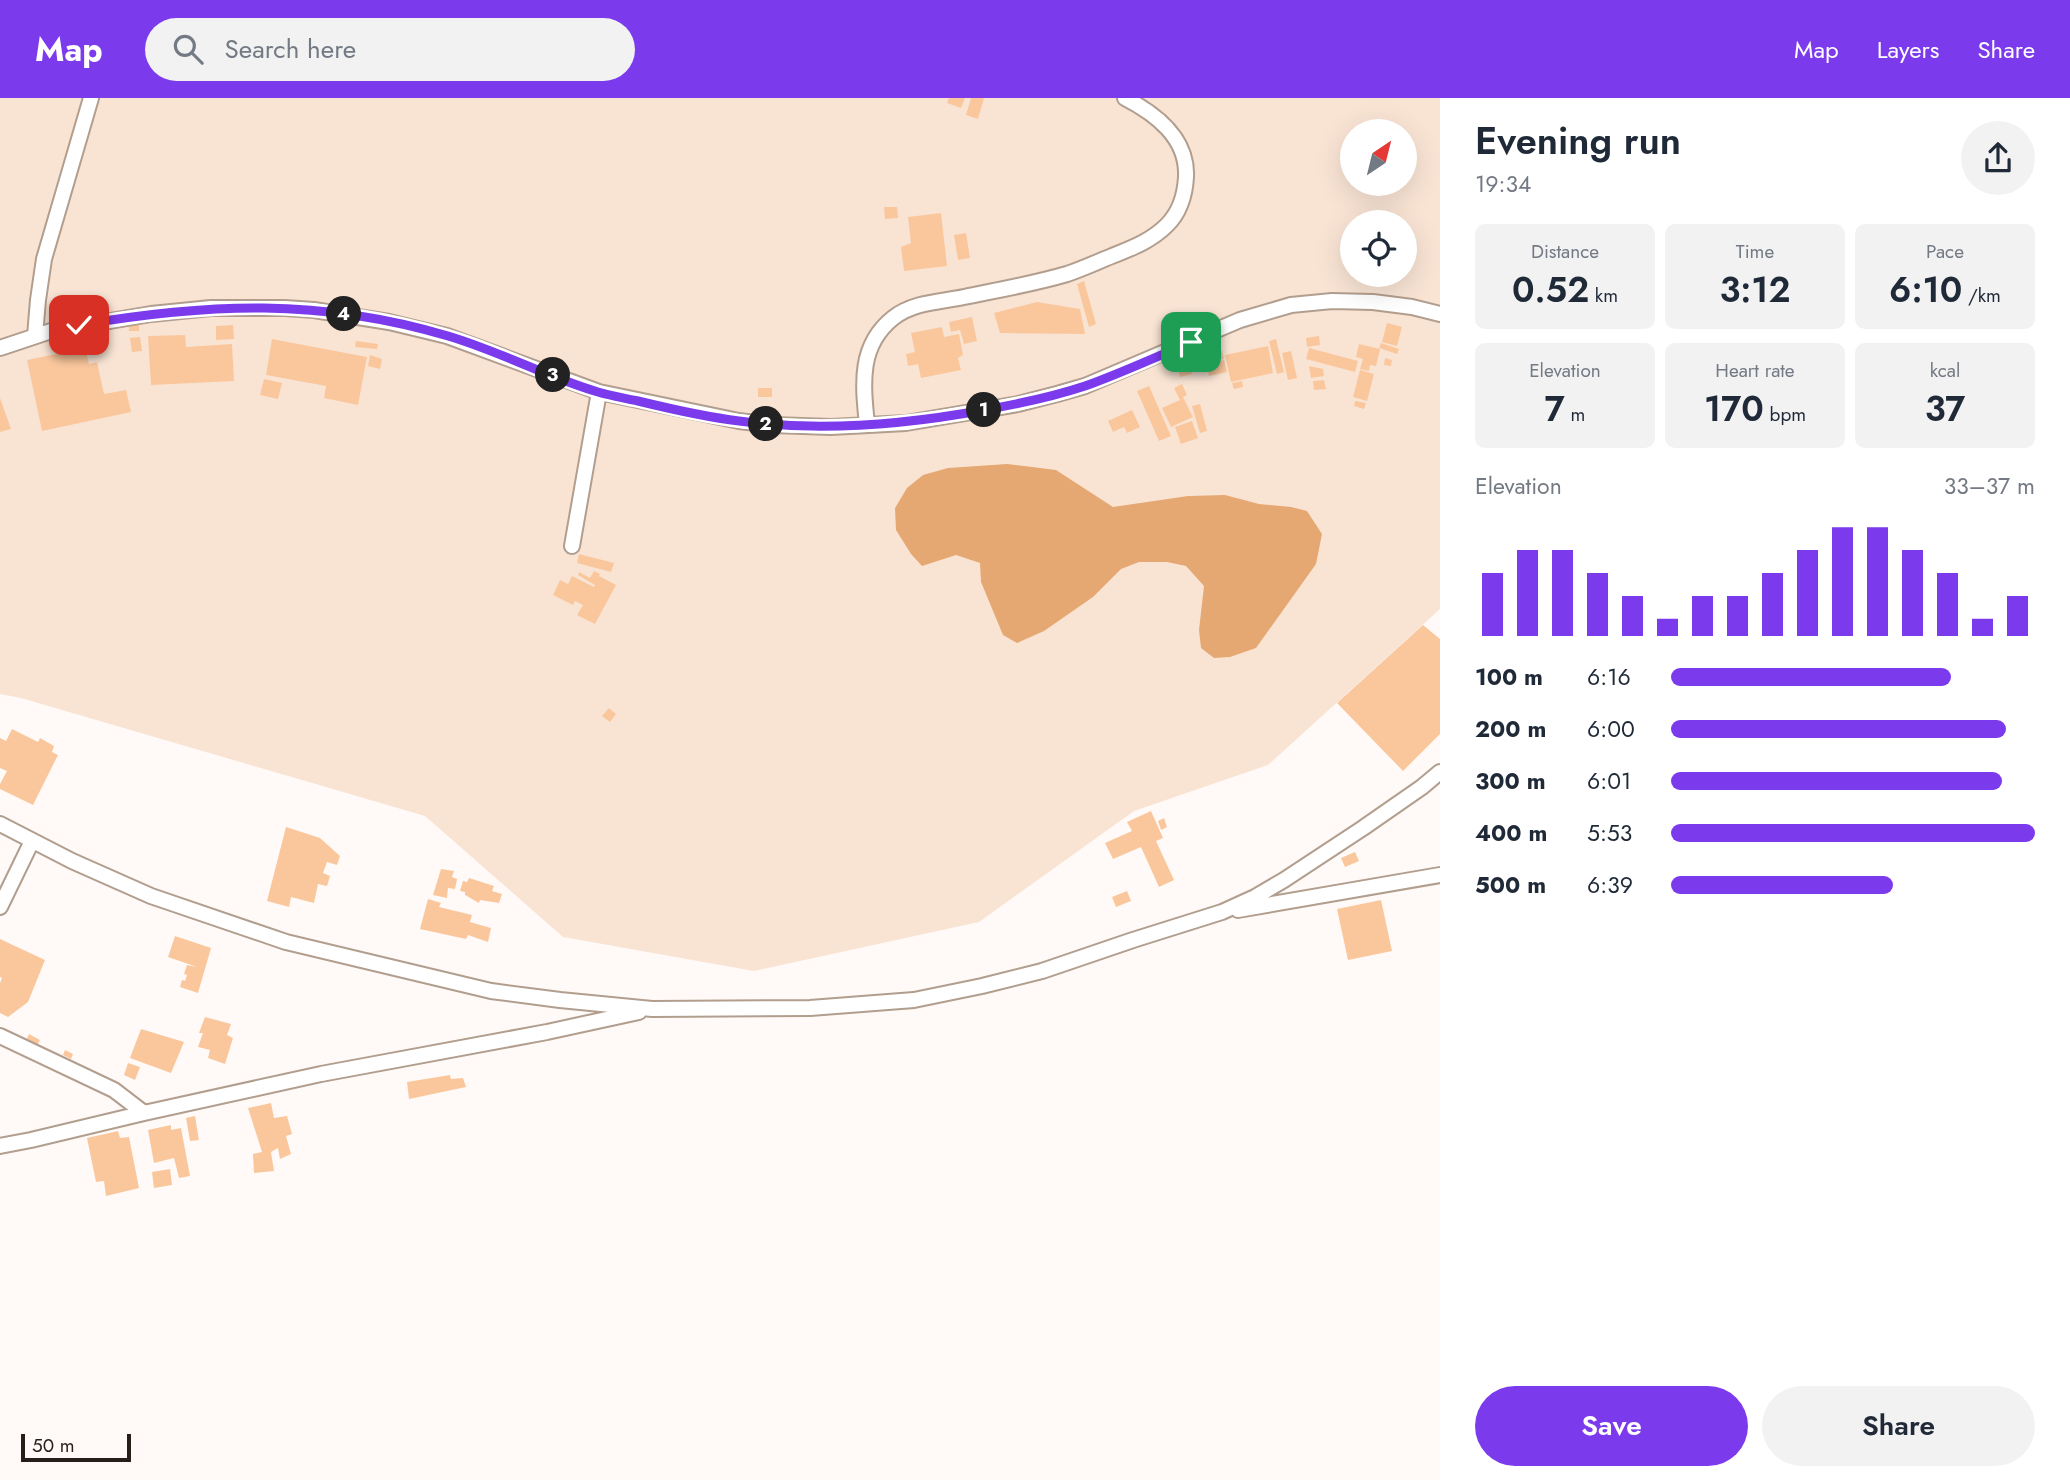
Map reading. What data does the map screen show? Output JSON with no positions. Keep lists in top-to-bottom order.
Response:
{
  "scale_bar": "50 m",
  "north": "top right",
  "page": {
    "header": "Map",
    "search": "Search here",
    "nav": ["Map", "Layers", "Share"],
    "heading": ["Evening run", "19:34"],
    "stats": [
      ["Distance", "0.52 km"],
      ["Time", "3:12"],
      ["Pace", "6:10 /km"],
      ["Elevation", "7 m"],
      ["Heart rate", "170 bpm"],
      ["kcal", "37"]
    ],
    "pins": [
      "4",
      "3",
      "1",
      "2"
    ],
    "chart": ["Elevation", "33–37 m"],
    "list": [
      {
        "name": "100 m",
        "note": "6:16"
      },
      {
        "name": "200 m",
        "note": "6:00"
      },
      {
        "name": "300 m",
        "note": "6:01"
      },
      {
        "name": "400 m",
        "note": "5:53"
      },
      {
        "name": "500 m",
        "note": "6:39"
      }
    ],
    "buttons": ["Save", "Share"],
    "scale": "50 m"
  }
}
